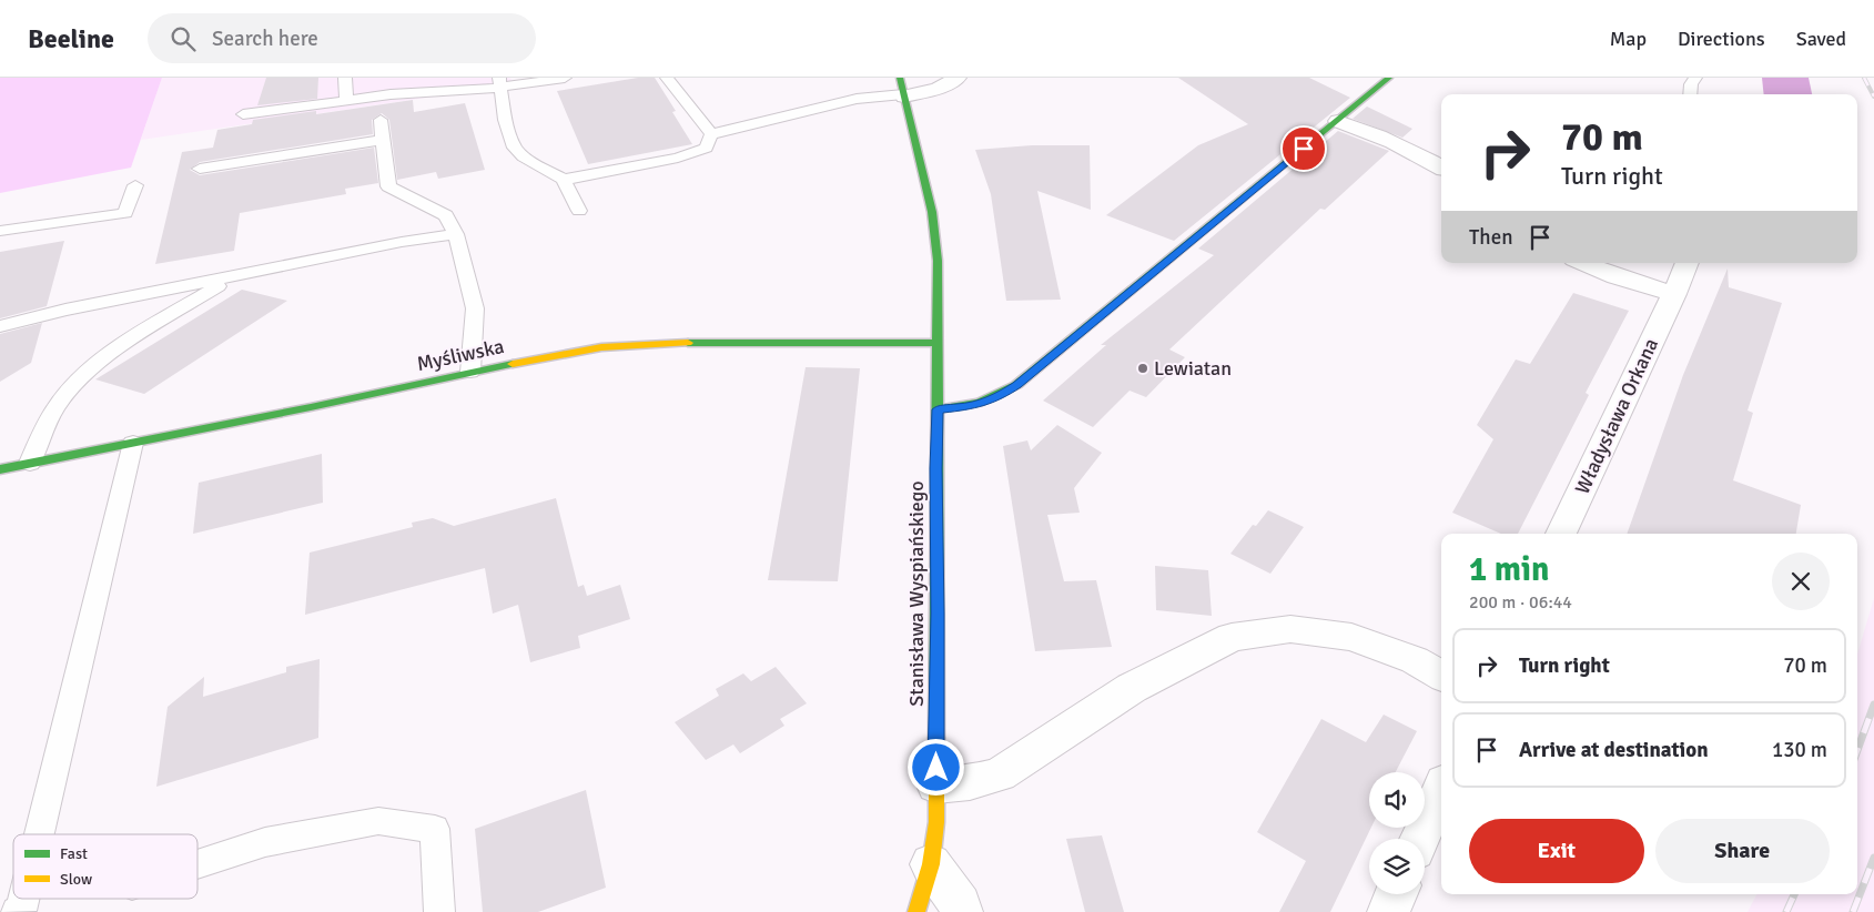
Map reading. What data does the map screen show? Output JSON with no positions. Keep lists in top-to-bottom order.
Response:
{
  "streets": {
    "street": ["Myśliwska", "Władysława Orkana", "Stanisława Wyspiańskiego"]
  },
  "crossings": [
    ["Myśliwska", "Stanisława Wyspiańskiego"]
  ],
  "places": ["Lewiatan"],
  "legend": ["Fast", "Slow"],
  "page": {
    "header": "Beeline",
    "search": "Search here",
    "nav": ["Map", "Directions", "Saved"],
    "turn": ["70 m", "Turn right"],
    "then": "Then",
    "heading": ["1 min", "200 m · 06:44"],
    "list": [
      {
        "name": "Turn right",
        "value": "70 m"
      },
      {
        "name": "Arrive at destination",
        "value": "130 m"
      }
    ],
    "buttons": ["Exit", "Share"]
  }
}
